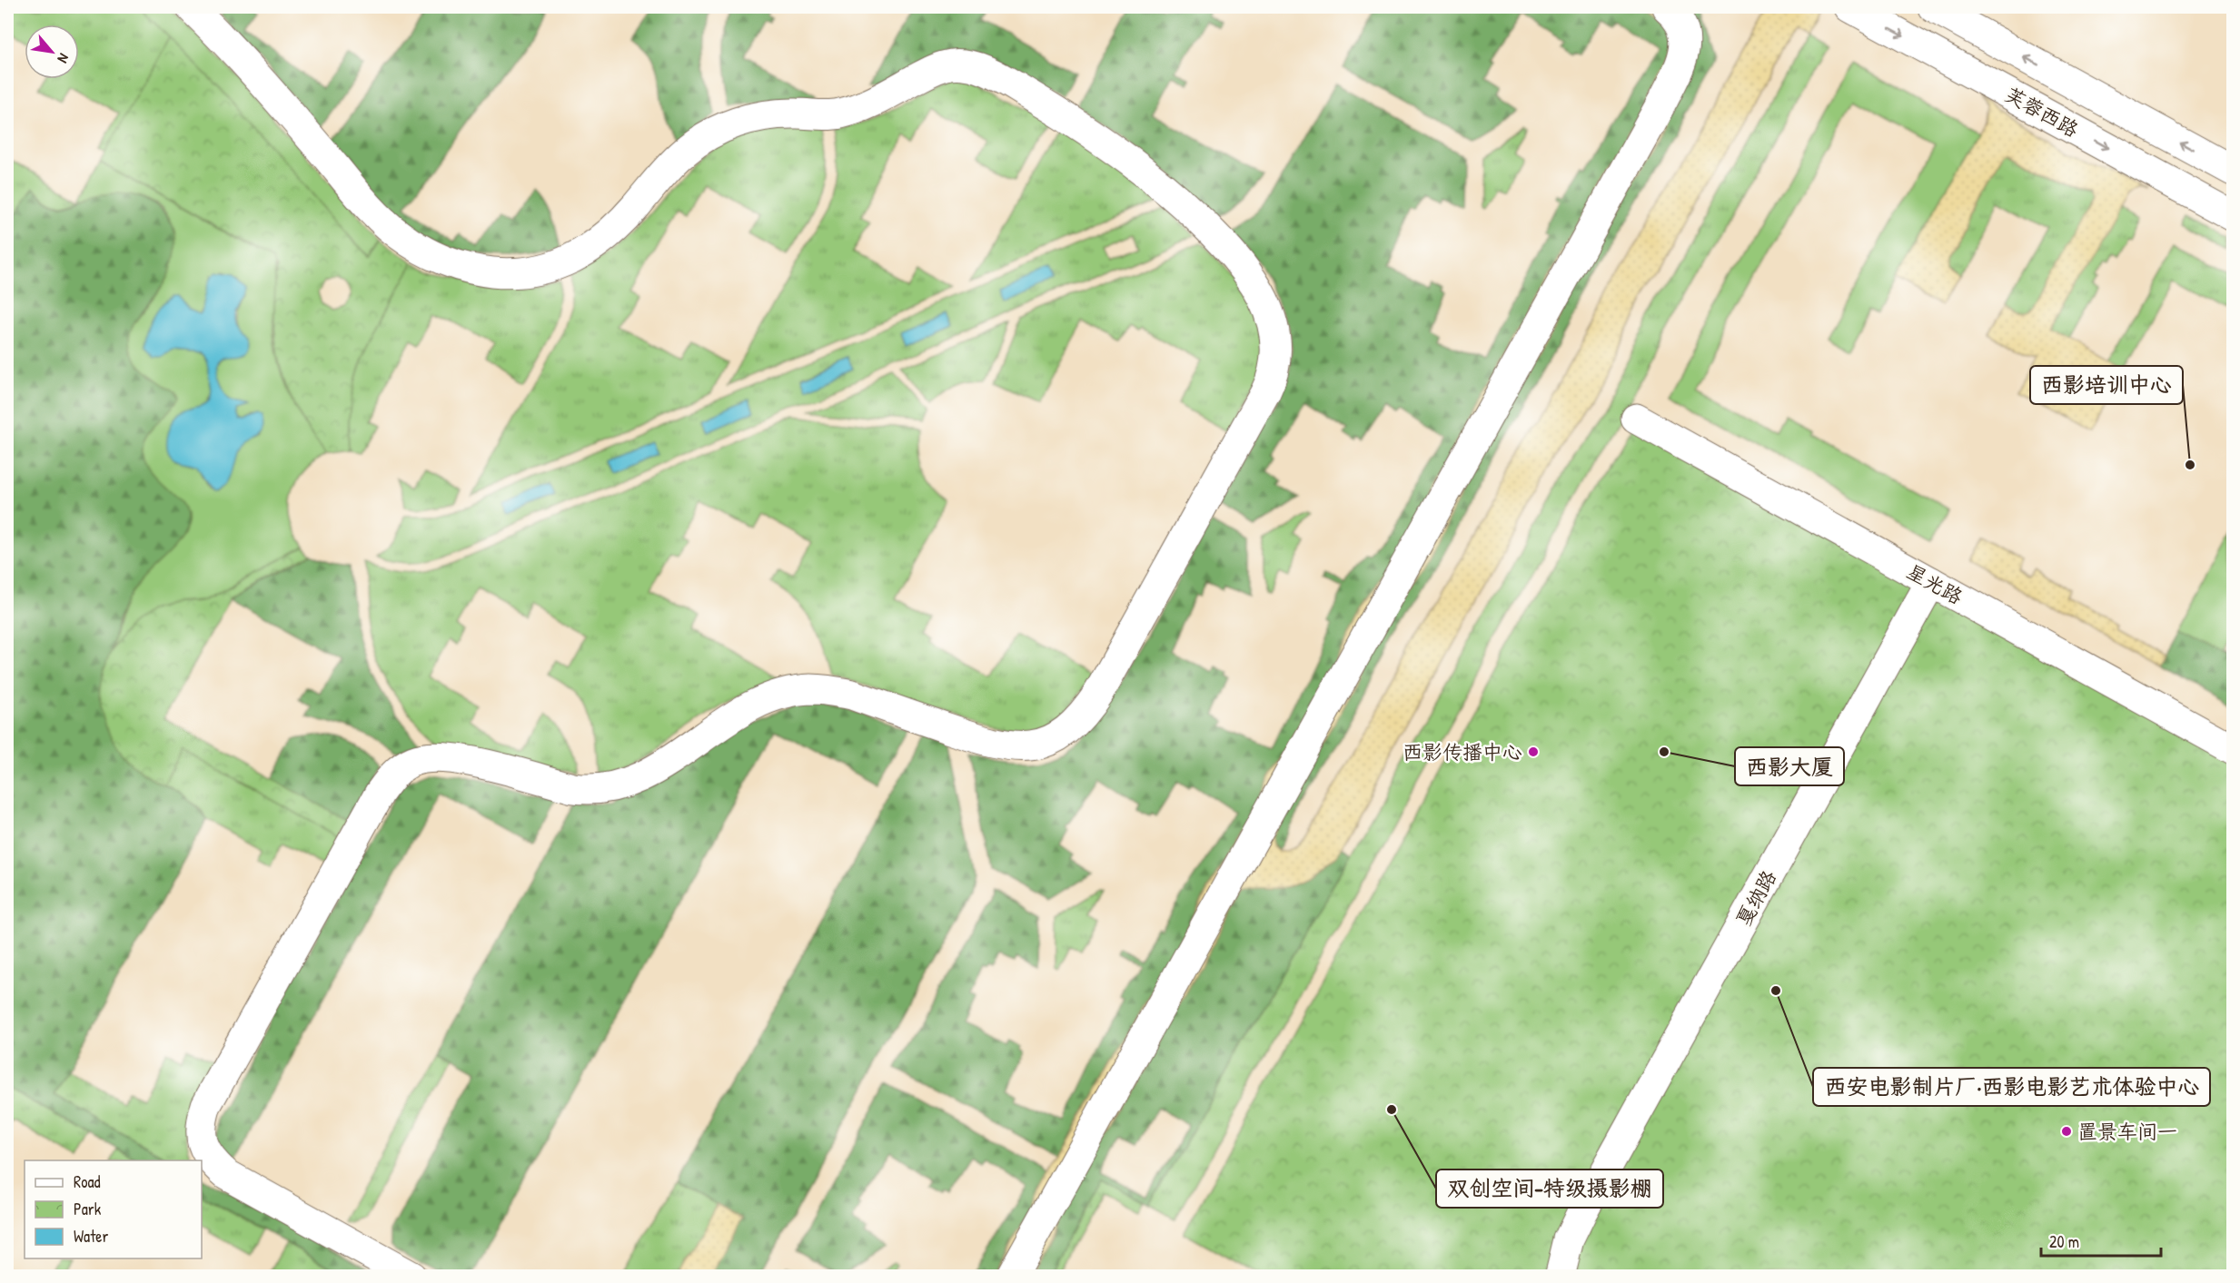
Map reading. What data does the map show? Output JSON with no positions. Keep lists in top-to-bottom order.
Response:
{
  "streets": {
    "street": ["芙蓉西路", "星光路", "戛纳路"]
  },
  "crossings": [
    ["星光路", "戛纳路"]
  ],
  "places": [
    "西影培训中心",
    "西影传播中心",
    "西影大厦",
    "西安电影制片厂·西影电影艺术体验中心",
    "双创空间-特级摄影棚",
    "置景车间一"
  ],
  "legend": ["Road", "Park", "Water"],
  "scale_bar": "20 m",
  "north": "bottom right"
}
